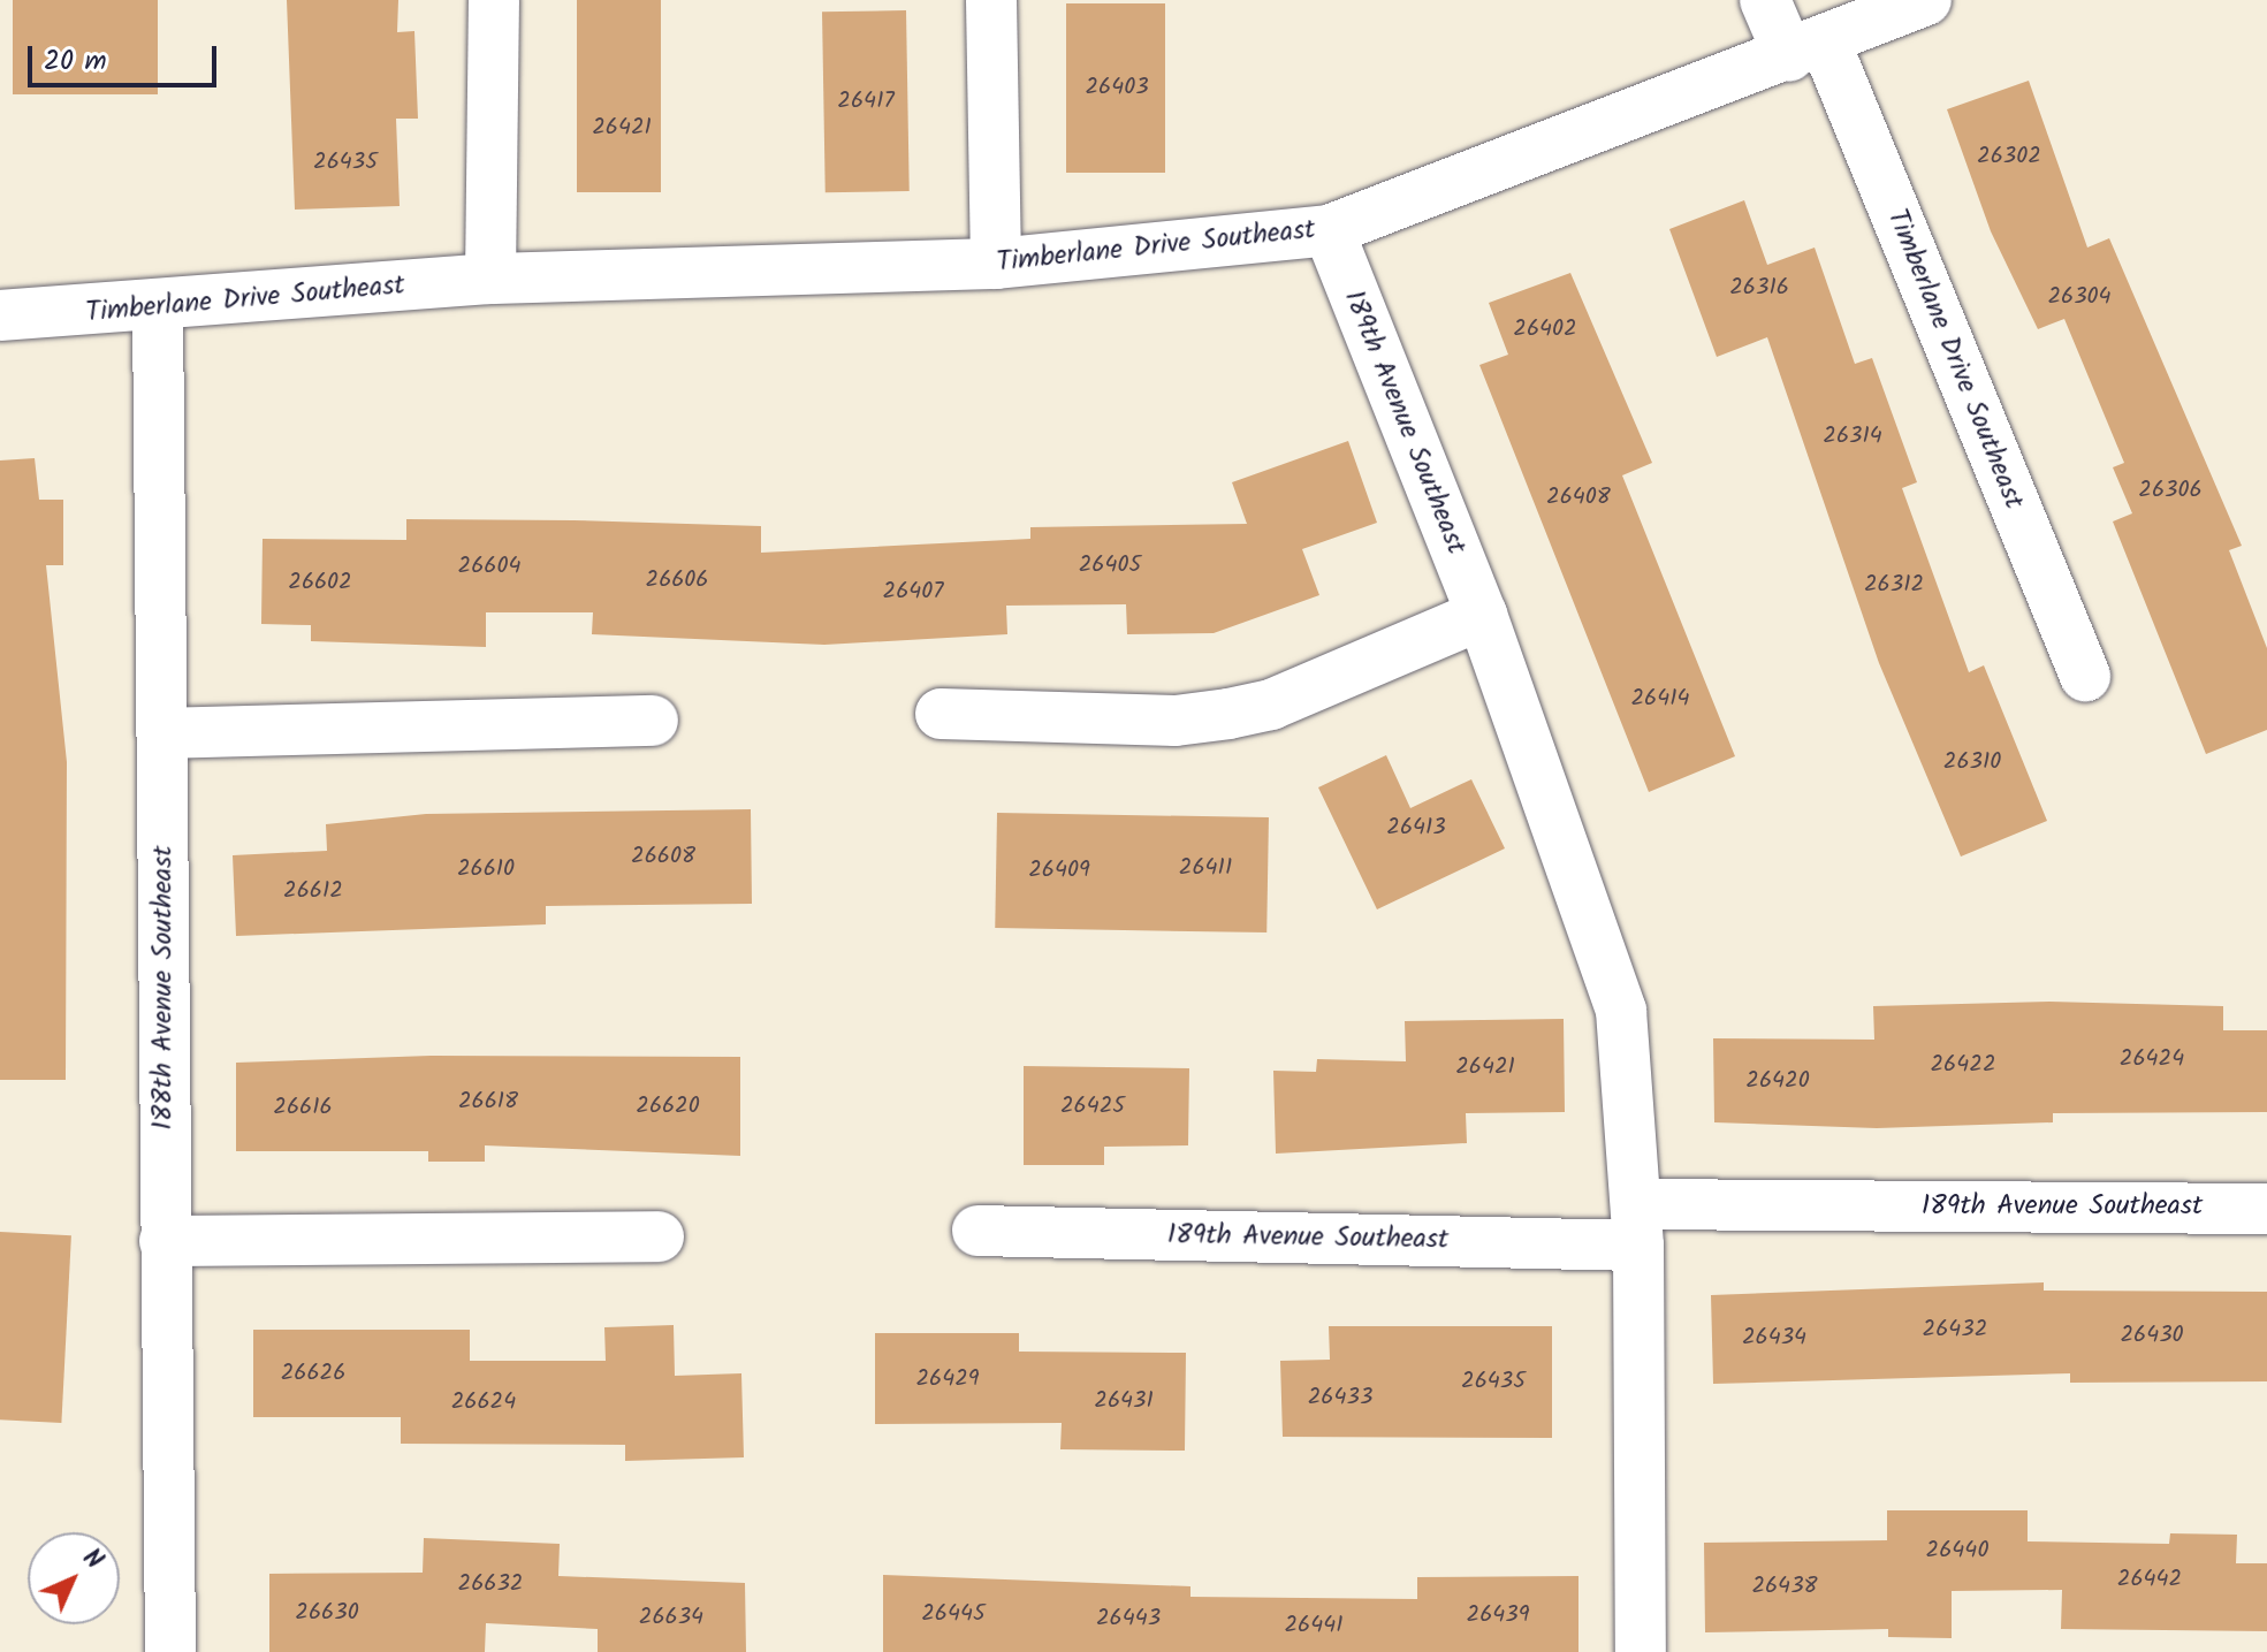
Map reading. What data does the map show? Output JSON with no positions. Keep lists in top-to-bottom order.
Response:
{
  "streets": {
    "street": ["Timberlane Drive Southeast", "189th Avenue Southeast", "188th Avenue Southeast"]
  },
  "crossings": [
    ["Timberlane Drive Southeast", "189th Avenue Southeast"],
    ["Timberlane Drive Southeast", "188th Avenue Southeast"]
  ],
  "house_numbers": [
    "26403",
    "26417",
    "26421",
    "26302",
    "26435",
    "26316",
    "26304",
    "26402",
    "26314",
    "26306",
    "26408",
    "26405",
    "26604",
    "26606",
    "26602",
    "26312",
    "26407",
    "26414",
    "26310",
    "26413",
    "26608",
    "26411",
    "26610",
    "26409",
    "26612",
    "26424",
    "26422",
    "26421",
    "26420",
    "26618",
    "26620",
    "26425",
    "26616",
    "26432",
    "26430",
    "26434",
    "26626",
    "26429",
    "26435",
    "26433",
    "26431",
    "26624",
    "26440",
    "26442",
    "26632",
    "26438",
    "26630",
    "26445",
    "26439",
    "26634",
    "26443",
    "26441"
  ],
  "scale_bar": "20 m",
  "north": "top right"
}
